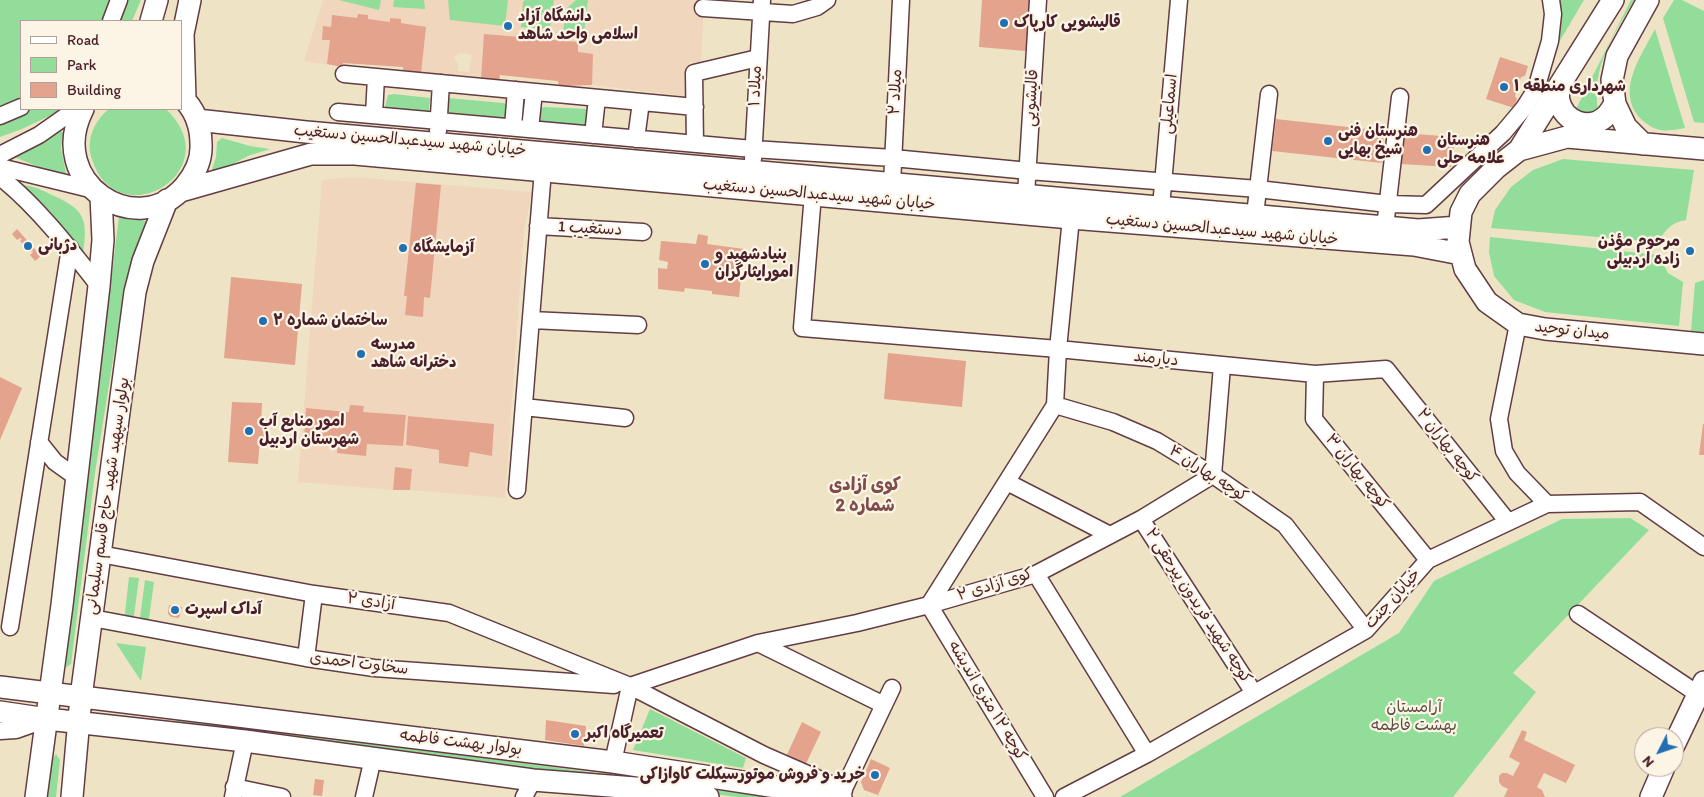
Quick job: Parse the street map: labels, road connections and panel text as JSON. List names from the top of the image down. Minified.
{"streets":{"main road":["خیابان شهید سیدعبدالحسین دستغیب","میدان توحید","بولوار سپهبد شهید حاج قاسم سلیمانی","بولوار بهشت فاطمه"],"street":["میلاد ۱","میلاد ۲","قالیشویی","اسماعیلی","دستغیب 1","دیارمند","کوچه بهاران ۲","کوچه بهاران ۳","کوچه بهاران ۴","کوی آزادی ۲","خیابان جنت","آزادی ۲","کوچه شهید فریدون پیرحقی ۲","سخاوت احمدی","کوچه ۱۲ متری اندیشه"]},"crossings":[["میلاد ۱","خیابان شهید سیدعبدالحسین دستغیب"],["میلاد ۲","خیابان شهید سیدعبدالحسین دستغیب"],["قالیشویی","خیابان شهید سیدعبدالحسین دستغیب"],["اسماعیلی","خیابان شهید سیدعبدالحسین دستغیب"],["خیابان شهید سیدعبدالحسین دستغیب","میدان توحید"],["خیابان شهید سیدعبدالحسین دستغیب","دیارمند"],["خیابان شهید سیدعبدالحسین دستغیب","بولوار سپهبد شهید حاج قاسم سلیمانی"],["دیارمند","کوچه بهاران ۲"],["دیارمند","کوچه بهاران ۳"],["کوچه بهاران ۲","خیابان جنت"],["کوچه بهاران ۳","خیابان جنت"],["کوچه بهاران ۴","کوی آزادی ۲"],["کوچه بهاران ۴","خیابان جنت"],["بولوار سپهبد شهید حاج قاسم سلیمانی","آزادی ۲"],["بولوار سپهبد شهید حاج قاسم سلیمانی","سخاوت احمدی"],["بولوار سپهبد شهید حاج قاسم سلیمانی","بولوار بهشت فاطمه"],["کوی آزادی ۲","آزادی ۲"],["کوی آزادی ۲","کوچه شهید فریدون پیرحقی ۲"],["کوی آزادی ۲","سخاوت احمدی"],["کوی آزادی ۲","کوچه ۱۲ متری اندیشه"],["خیابان جنت","کوچه شهید فریدون پیرحقی ۲"],["آزادی ۲","سخاوت احمدی"],["آزادی ۲","بولوار بهشت فاطمه"]],"districts":["کوی آزادی شماره 2"],"parks":["آرامستان بهشت فاطمه"],"places":["قالیشویی کارپاک","دانشگاه آزاد اسلامی واحد شاهد","شهرداری منطقه ۱","هنرستان فنی شیخ بهایی","هنرستان علامه حلی","دژبانی","آزمایشگاه","مرحوم مؤذن زاده اردبیلی","بنیادشهید و امورایثارگران","ساختمان شماره ۲","مدرسه دخترانه شاهد","امور منابع آب شهرستان اردبیل","آداک اسپرت","تعمیرگاه اکبر","خرید و فروش موتورسیکلت کاوازاکی"],"legend":["Road","Park","Building"],"north":"bottom left"}
